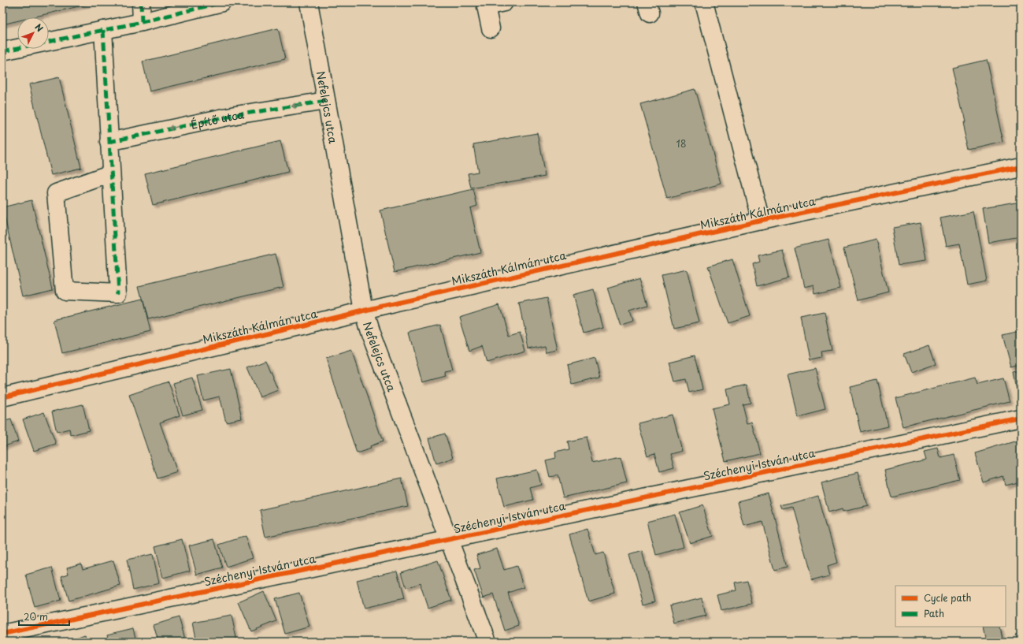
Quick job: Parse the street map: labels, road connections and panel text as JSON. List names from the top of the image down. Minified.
{"streets":{"street":["Nefelejcs utca","Építő utca","Mikszáth Kálmán utca","Széchenyi István utca"]},"crossings":[["Nefelejcs utca","Építő utca"],["Nefelejcs utca","Mikszáth Kálmán utca"],["Nefelejcs utca","Széchenyi István utca"]],"house_numbers":["18"],"legend":["Cycle path","Path"],"scale_bar":"20 m","north":"top right"}
